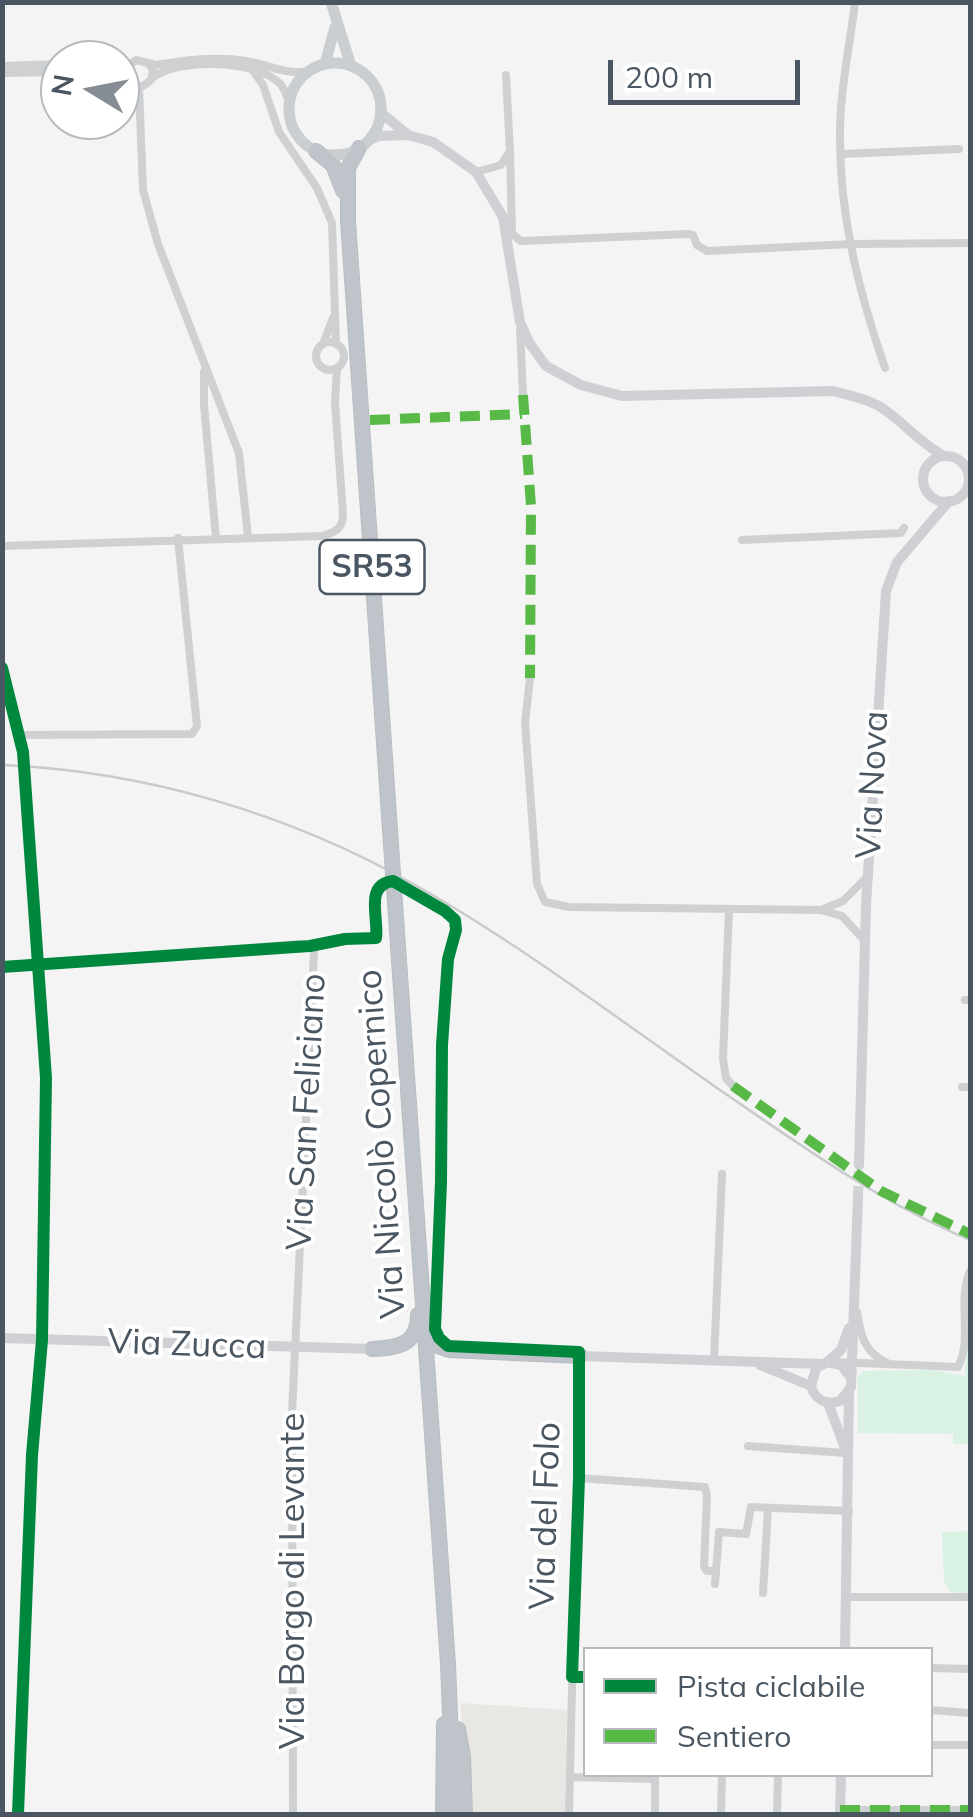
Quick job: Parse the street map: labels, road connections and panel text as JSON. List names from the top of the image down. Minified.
{"streets":{"highway":["SR53","Via Niccolò Copernico"],"street":["Via Nova","Via San Feliciano","Via Zucca","Via del Folo","Via Borgo di Levante"]},"crossings":[["SR53","Via Niccolò Copernico"],["Via San Feliciano","Via Zucca"],["Via San Feliciano","Via Borgo di Levante"],["Via Zucca","Via Borgo di Levante"]],"legend":["Pista ciclabile","Sentiero"],"scale_bar":"200 m","north":"left"}
